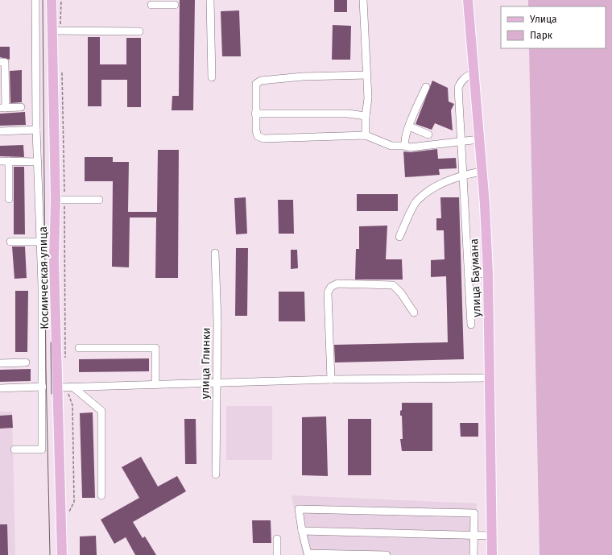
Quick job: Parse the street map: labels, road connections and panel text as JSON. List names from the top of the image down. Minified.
{"streets":{"main road":["Космическая улица","улица Баумана"],"street":["улица Глинки"]},"legend":["Улица","Парк"]}
